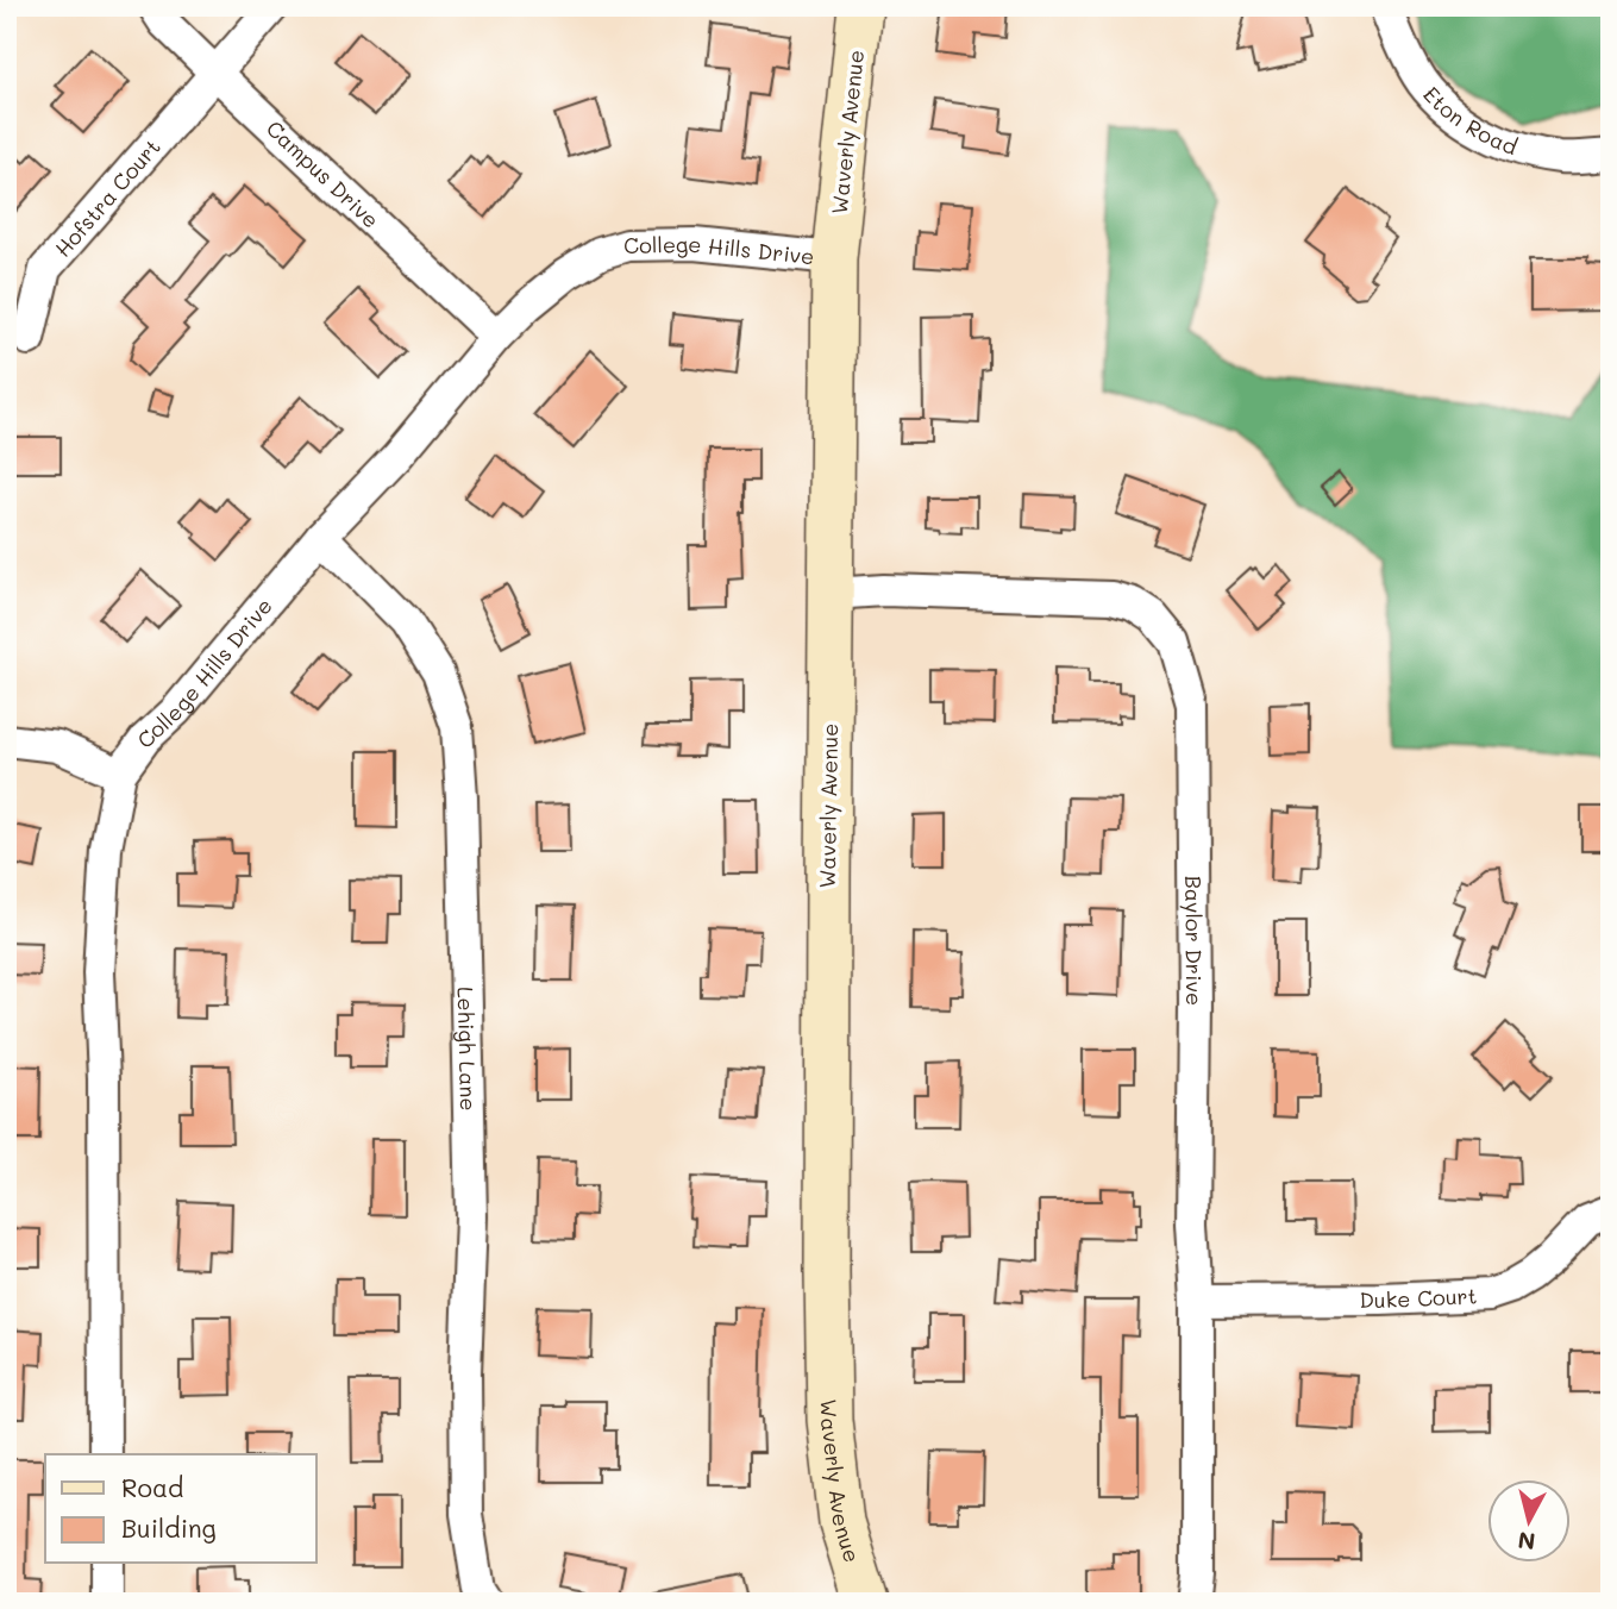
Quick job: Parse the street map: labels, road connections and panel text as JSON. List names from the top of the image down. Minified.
{"streets":{"street":["Eton Road","Waverly Avenue","Campus Drive","Hofstra Court","College Hills Drive","Baylor Drive","Lehigh Lane","Duke Court"]},"crossings":[["Waverly Avenue","College Hills Drive"],["Waverly Avenue","Baylor Drive"],["Campus Drive","Hofstra Court"],["Campus Drive","College Hills Drive"],["College Hills Drive","Lehigh Lane"],["Baylor Drive","Duke Court"]],"legend":["Road","Building"],"north":"bottom"}
